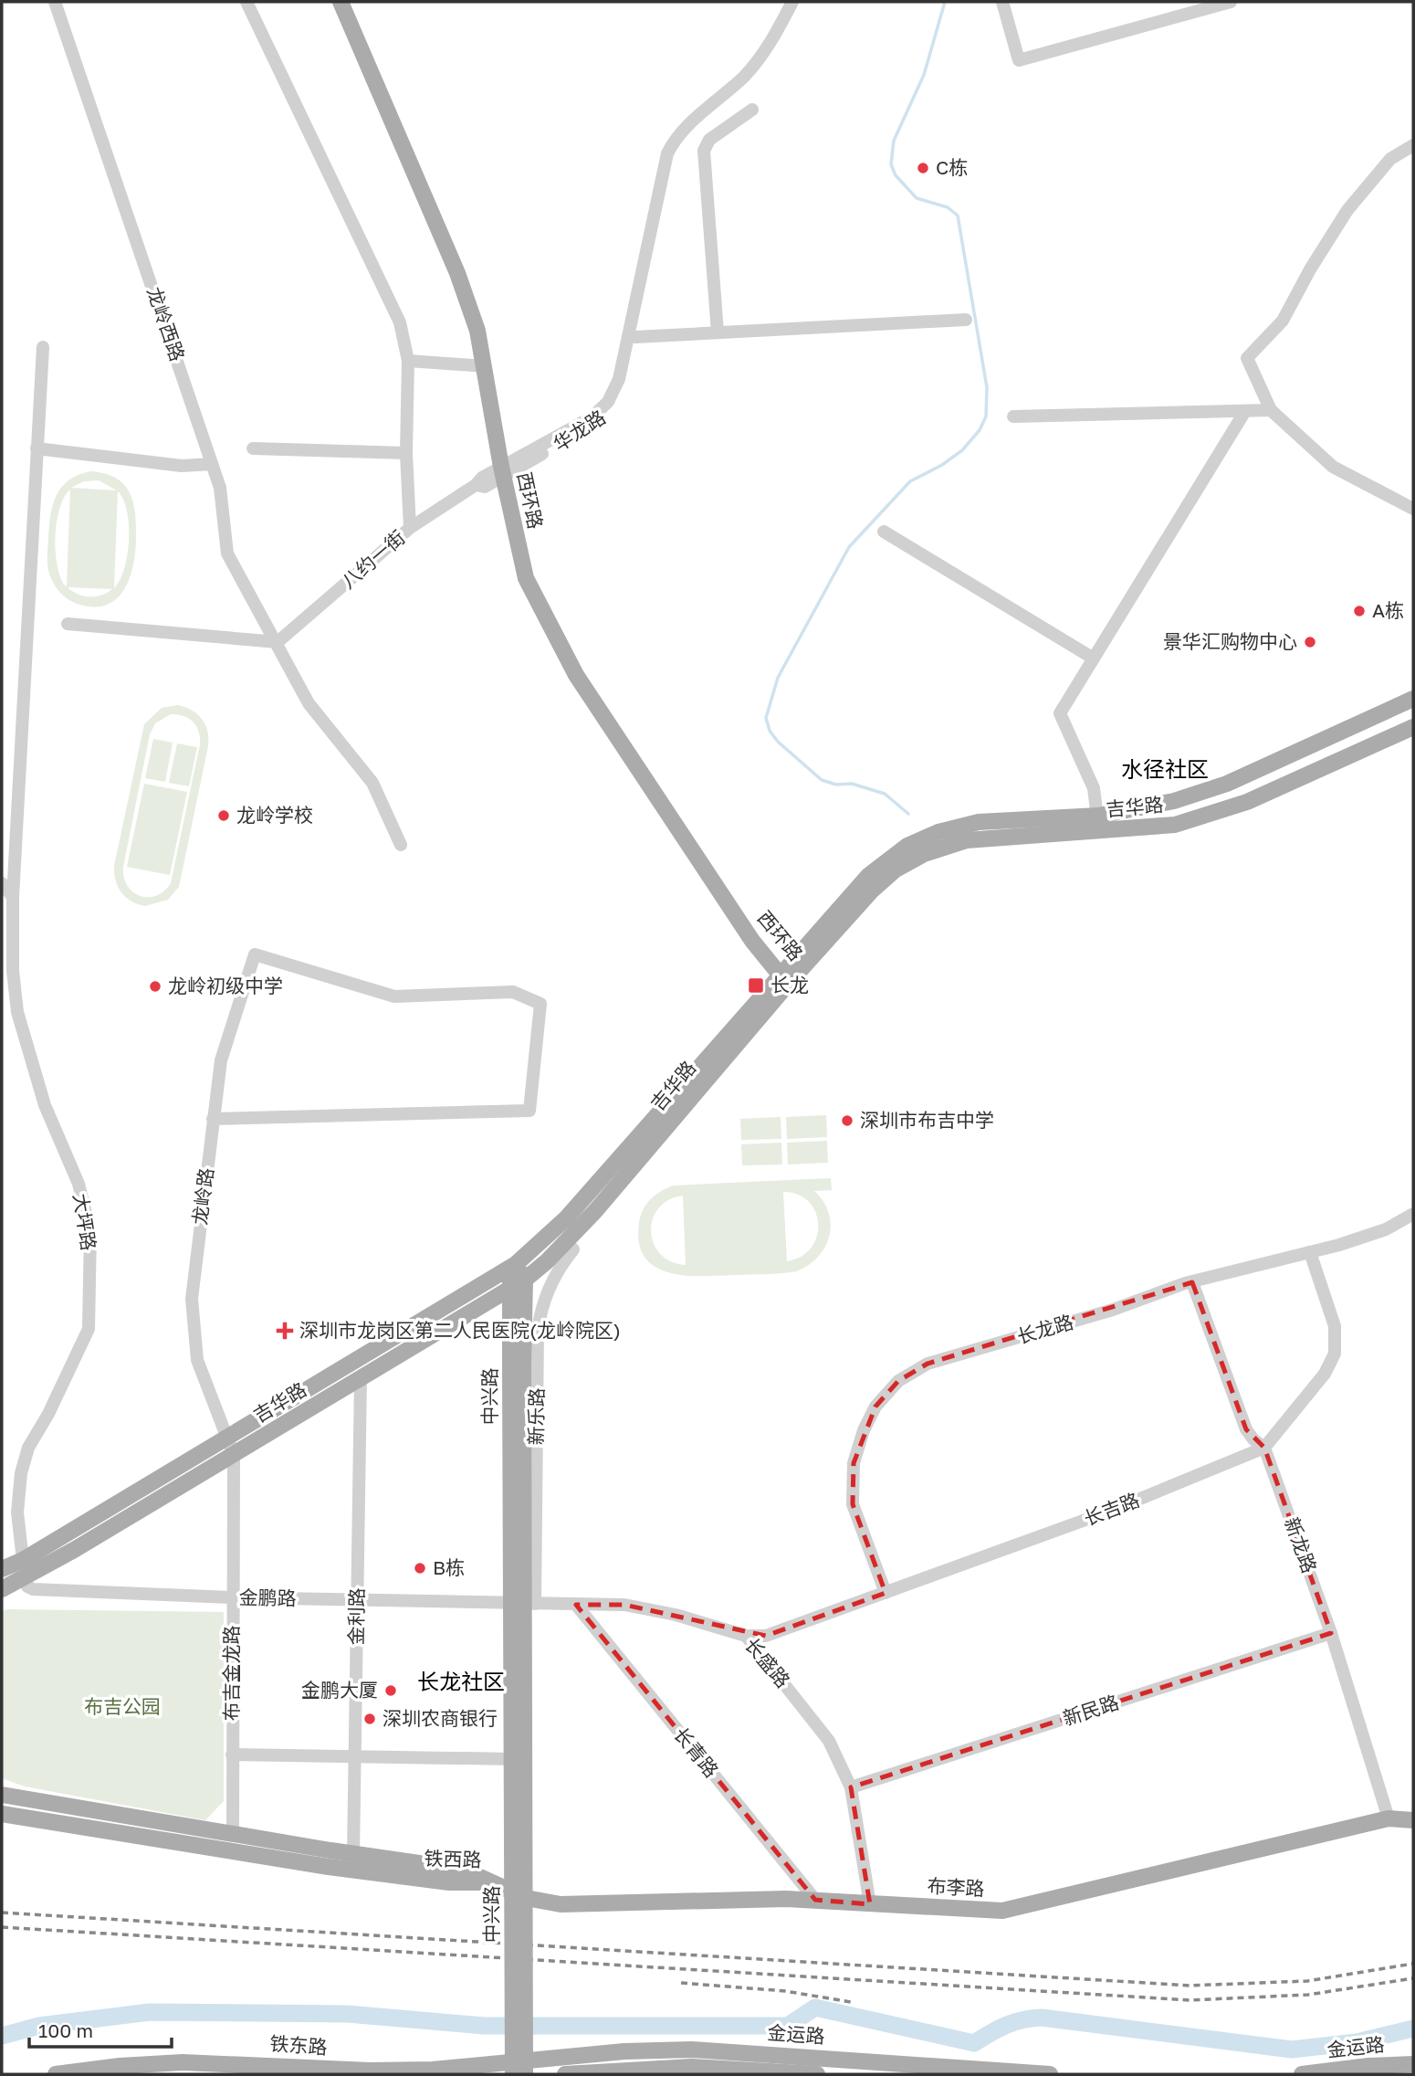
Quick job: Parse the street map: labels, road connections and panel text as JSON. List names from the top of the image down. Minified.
{"streets":{"main road":["西环路","吉华路","中兴路","铁西路","布李路","金运路","铁东路"],"street":["龙岭西路","华龙路","八约一街","龙岭路","大坪路","长龙路","新乐路","长吉路","新龙路","金鹏路","金利路","长盛路","布吉金龙路","新民路","长青路"]},"crossings":[["龙岭西路","八约一街"],["华龙路","西环路"],["华龙路","八约一街"],["西环路","吉华路"],["吉华路","龙岭路"],["吉华路","大坪路"],["吉华路","中兴路"],["吉华路","新乐路"],["吉华路","金鹏路"],["吉华路","金利路"],["吉华路","布吉金龙路"],["龙岭路","布吉金龙路"],["长龙路","长吉路"],["长龙路","新龙路"],["新乐路","金鹏路"],["新乐路","长盛路"],["长吉路","新龙路"],["长吉路","长盛路"],["新龙路","新民路"],["新龙路","布李路"],["金鹏路","金利路"],["金鹏路","长盛路"],["金鹏路","布吉金龙路"],["金利路","铁西路"],["长盛路","新民路"],["长盛路","长青路"],["长盛路","布李路"],["布吉金龙路","铁西路"],["长青路","布李路"],["铁西路","布李路"],["金运路","铁东路"]],"districts":["水径社区","长龙社区"],"parks":["布吉公园"],"places":{"other":["C栋","A栋","景华汇购物中心","龙岭学校","龙岭初级中学","深圳市布吉中学","B栋","金鹏大厦","深圳农商银行"],"transit":["长龙"],"health":["深圳市龙岗区第二人民医院(龙岭院区)"]},"scale_bar":"100 m"}
